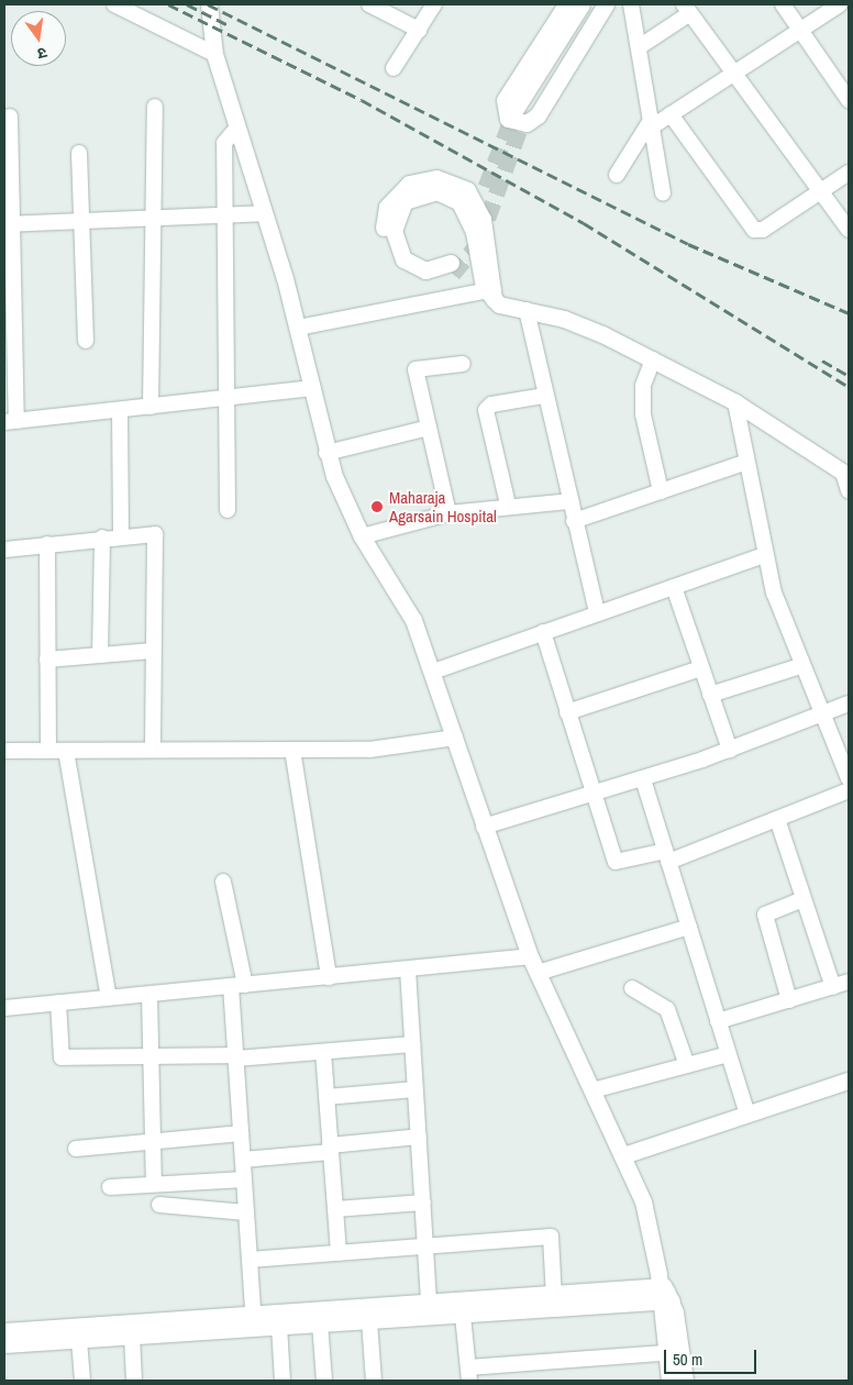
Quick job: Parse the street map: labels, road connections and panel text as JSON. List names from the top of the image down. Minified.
{"places":["Maharaja Agarsain Hospital"],"scale_bar":"50 m","north":"bottom"}
